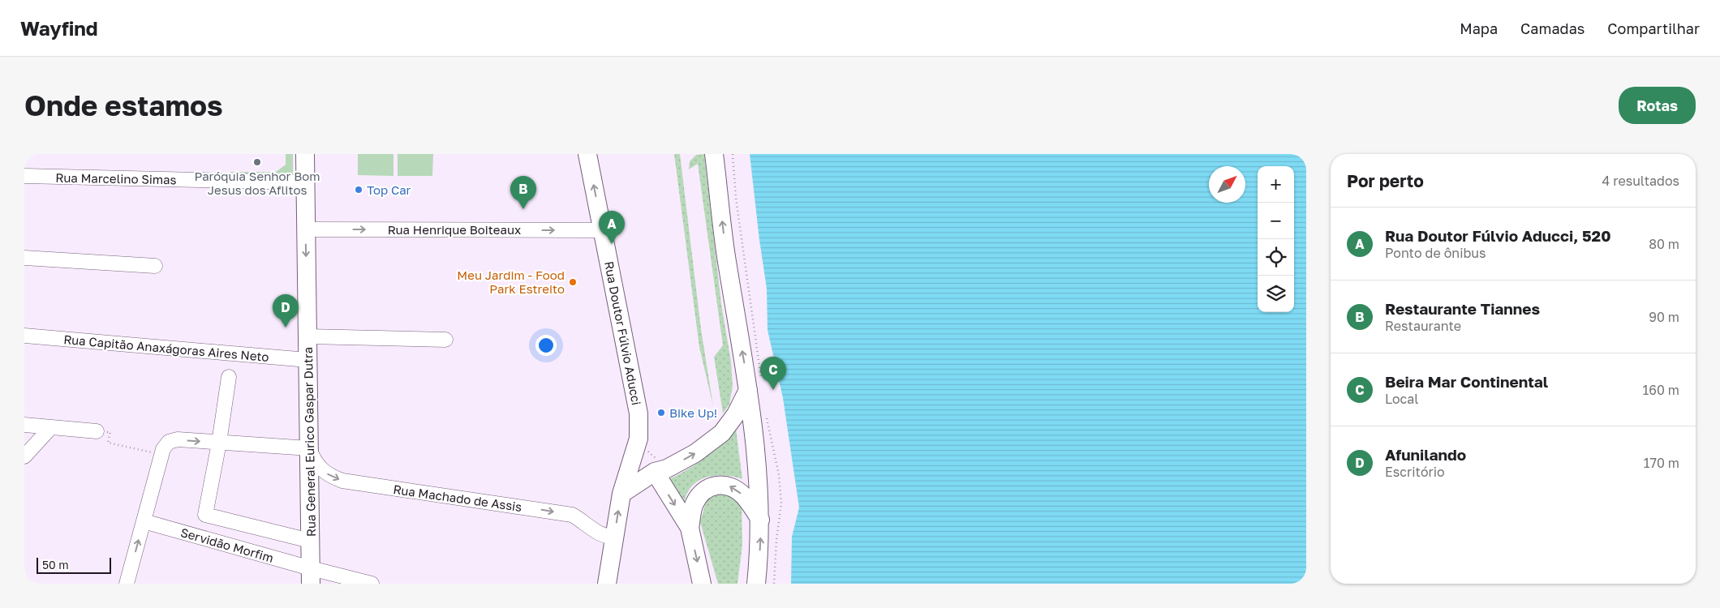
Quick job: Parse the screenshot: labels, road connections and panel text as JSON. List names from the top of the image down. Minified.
{"streets":{"main road":["Rua Doutor Fúlvio Aducci","Rua General Eurico Gaspar Dutra"],"street":["Rua Marcelino Simas","Rua Henrique Boiteaux","Rua Capitão Anaxágoras Aires Neto","Rua Machado de Assis","Servidão Morfim"]},"crossings":[["Rua Marcelino Simas","Rua General Eurico Gaspar Dutra"],["Rua Henrique Boiteaux","Rua Doutor Fúlvio Aducci"],["Rua Henrique Boiteaux","Rua General Eurico Gaspar Dutra"],["Rua Doutor Fúlvio Aducci","Rua Machado de Assis"],["Rua Capitão Anaxágoras Aires Neto","Rua General Eurico Gaspar Dutra"],["Rua General Eurico Gaspar Dutra","Rua Machado de Assis"],["Rua General Eurico Gaspar Dutra","Servidão Morfim"]],"one_way":["Rua Machado de Assis"],"places":["Paróquia Senhor Bom Jesus dos Aflitos","Top Car","Meu Jardim - Food Park Estreito","Bike Up!"],"scale_bar":"50 m","north":"top right","page":{"header":"Wayfind","nav":["Mapa","Camadas","Compartilhar"],"buttons":"Rotas","title":"Onde estamos","heading":["Por perto","4 resultados"],"map_buttons":["+","−"],"pins":["B","A","D","C"],"list":[{"mark":"A","name":"Rua Doutor Fúlvio Aducci, 520","note":"Ponto de ônibus","value":"80 m"},{"mark":"B","name":"Restaurante Tiannes","note":"Restaurante","value":"90 m"},{"mark":"C","name":"Beira Mar Continental","note":"Local","value":"160 m"},{"mark":"D","name":"Afunilando","note":"Escritório","value":"170 m"}],"scale":"50 m"}}
